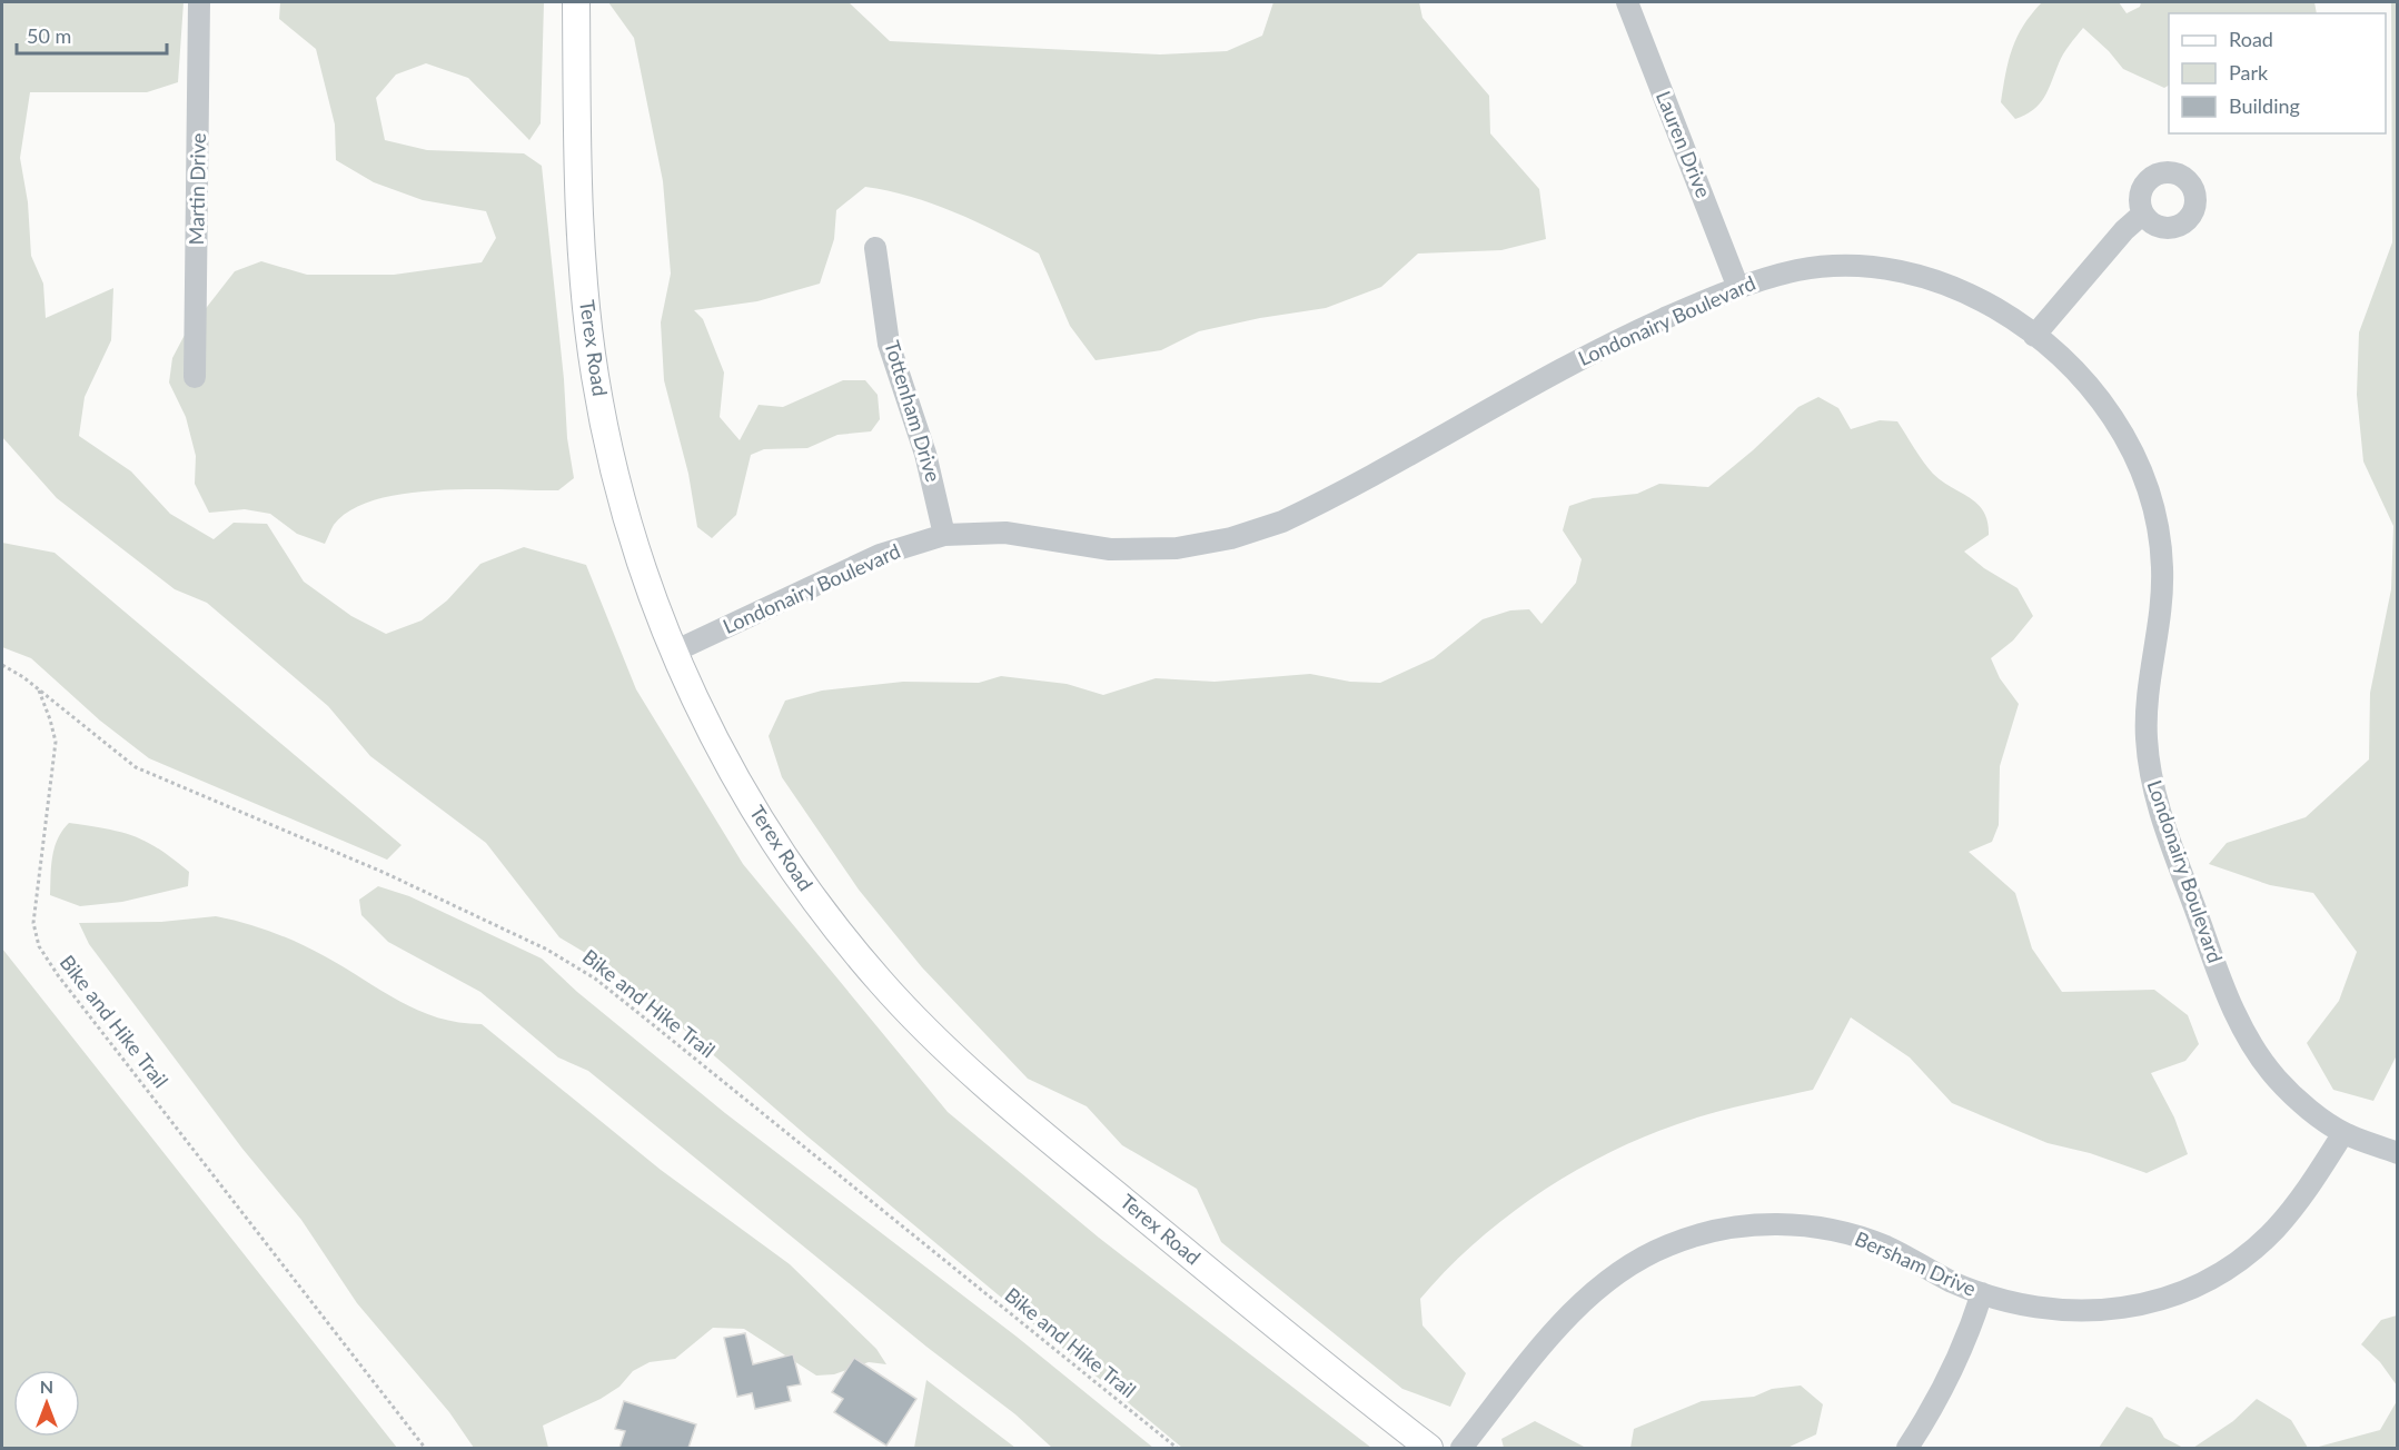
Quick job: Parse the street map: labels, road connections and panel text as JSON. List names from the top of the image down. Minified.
{"streets":{"main road":["Terex Road"],"street":["Lauren Drive","Martin Drive","Londonairy Boulevard","Tottenham Drive","Bersham Drive"],"path":["Bike and Hike Trail"]},"crossings":[["Lauren Drive","Londonairy Boulevard"],["Londonairy Boulevard","Terex Road"],["Londonairy Boulevard","Tottenham Drive"],["Londonairy Boulevard","Bersham Drive"]],"legend":["Road","Park","Building"],"scale_bar":"50 m","north":"top"}
